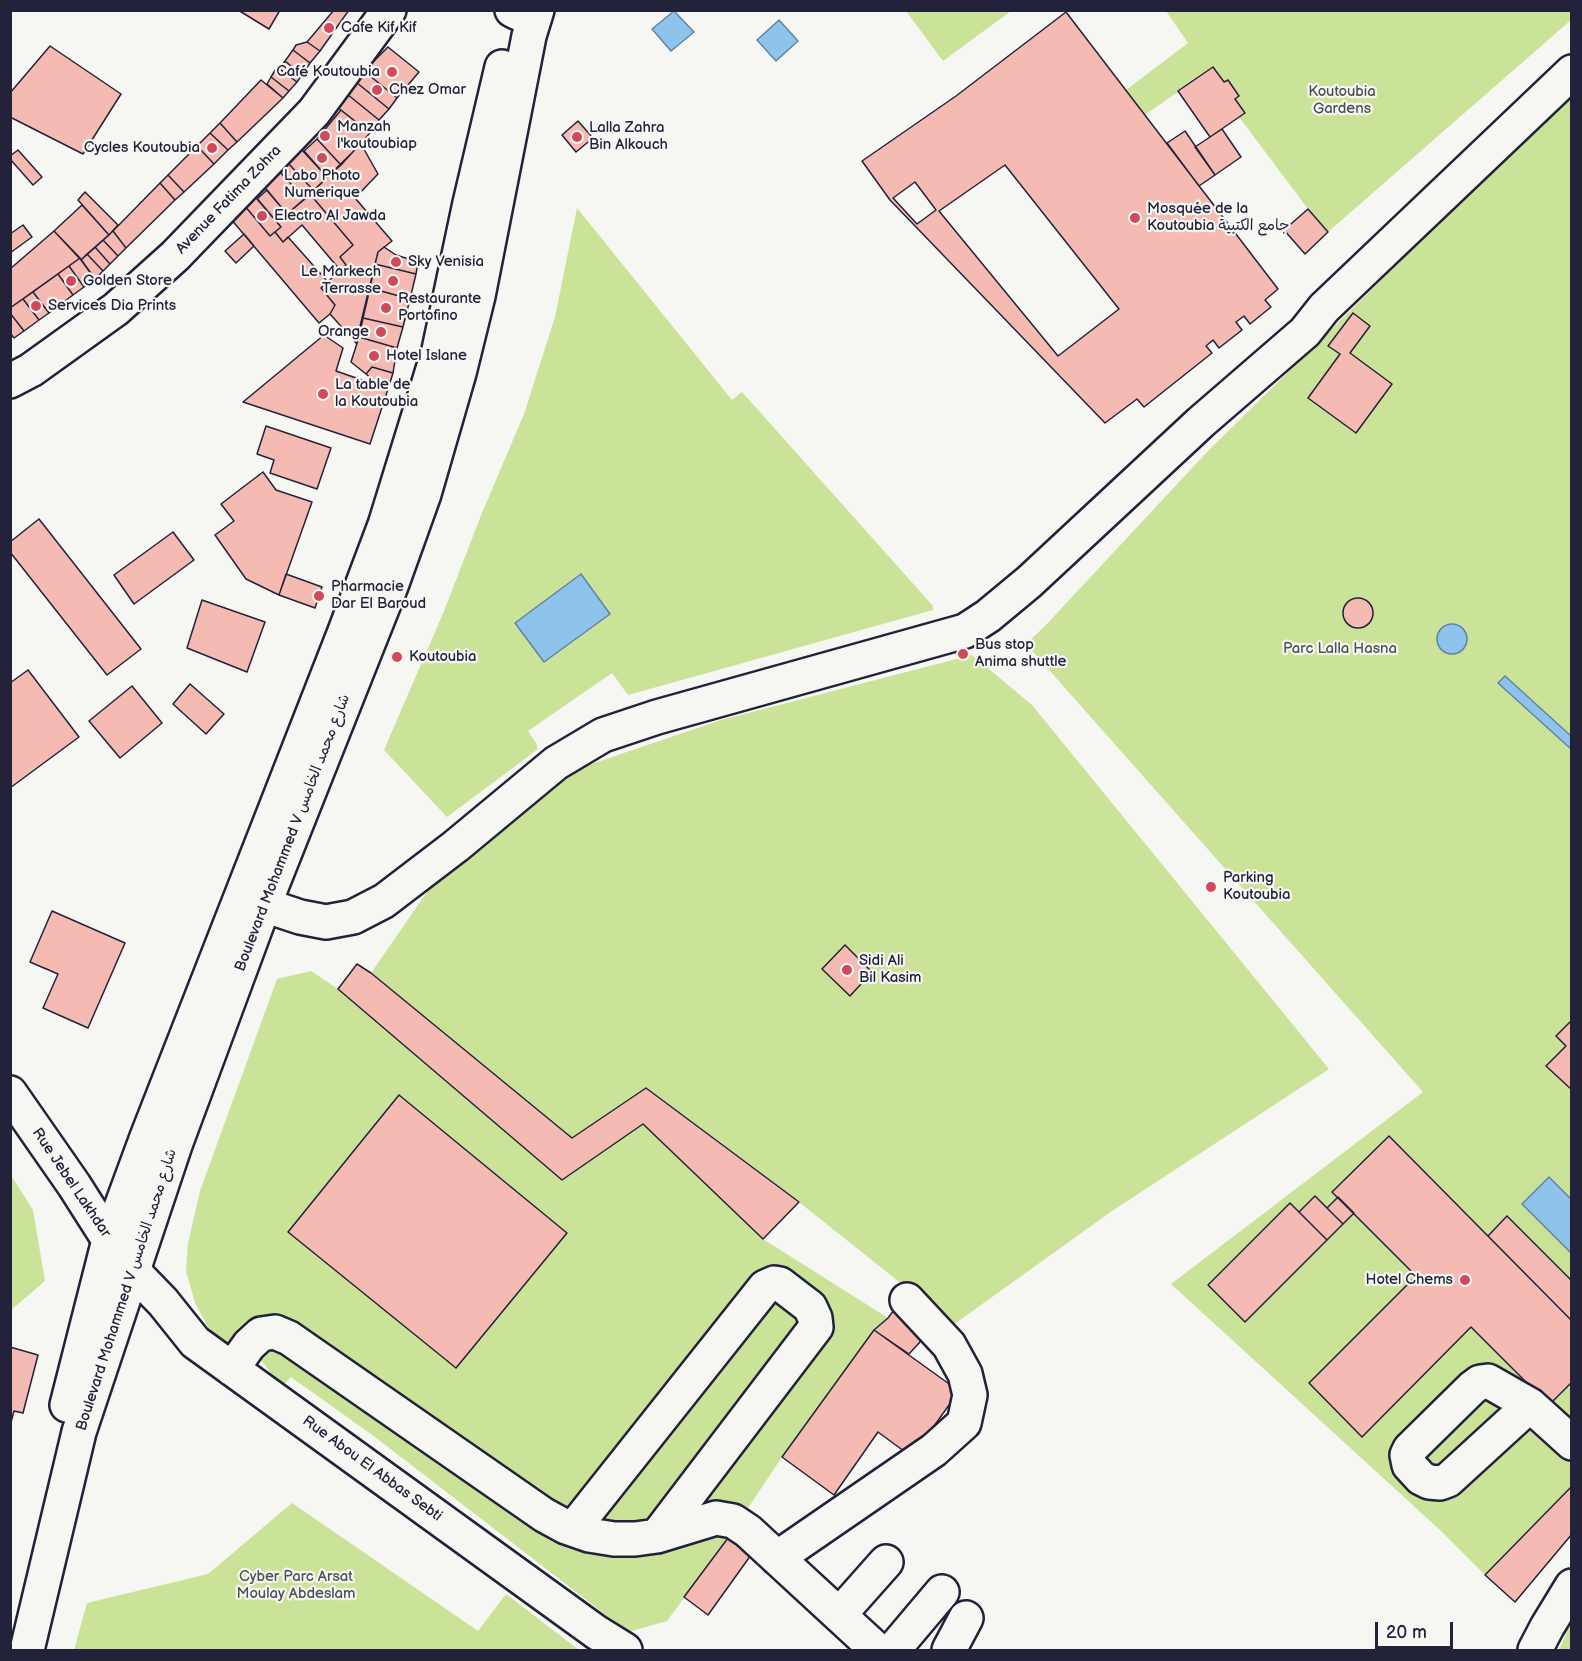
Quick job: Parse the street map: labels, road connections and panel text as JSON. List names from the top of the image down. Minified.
{"streets":{"main road":["Avenue Fatima Zohra","Boulevard Mohammed V شارع محمد الخامس","Rue Jebel Lakhdar","Rue Abou El Abbas Sebti"]},"crossings":[["Boulevard Mohammed V شارع محمد الخامس","Rue Jebel Lakhdar"],["Boulevard Mohammed V شارع محمد الخامس","Rue Abou El Abbas Sebti"],["Rue Jebel Lakhdar","Rue Abou El Abbas Sebti"]],"parks":["Koutoubia Gardens","Parc Lalla Hasna","Cyber Parc Arsat Moulay Abdeslam"],"places":["Cafe Kif Kif","Café Koutoubia","Chez Omar","Manzah l'koutoubiap","Lalla Zahra Bin Alkouch","Cycles Koutoubia","Labo Photo Numerique","Electro Al Jawda","Mosquée de la Koutoubia جامع الكتبية","Sky Venisia","Golden Store","Le Markech Terrasse","Services Dia Prints","Restaurante Portofino","Orange","Hotel Islane","La table de la Koutoubia","Pharmacie Dar El Baroud","Bus stop Anima shuttle","Koutoubia","Parking Koutoubia","Sidi Ali Bil Kasim","Hotel Chems"],"scale_bar":"20 m"}
